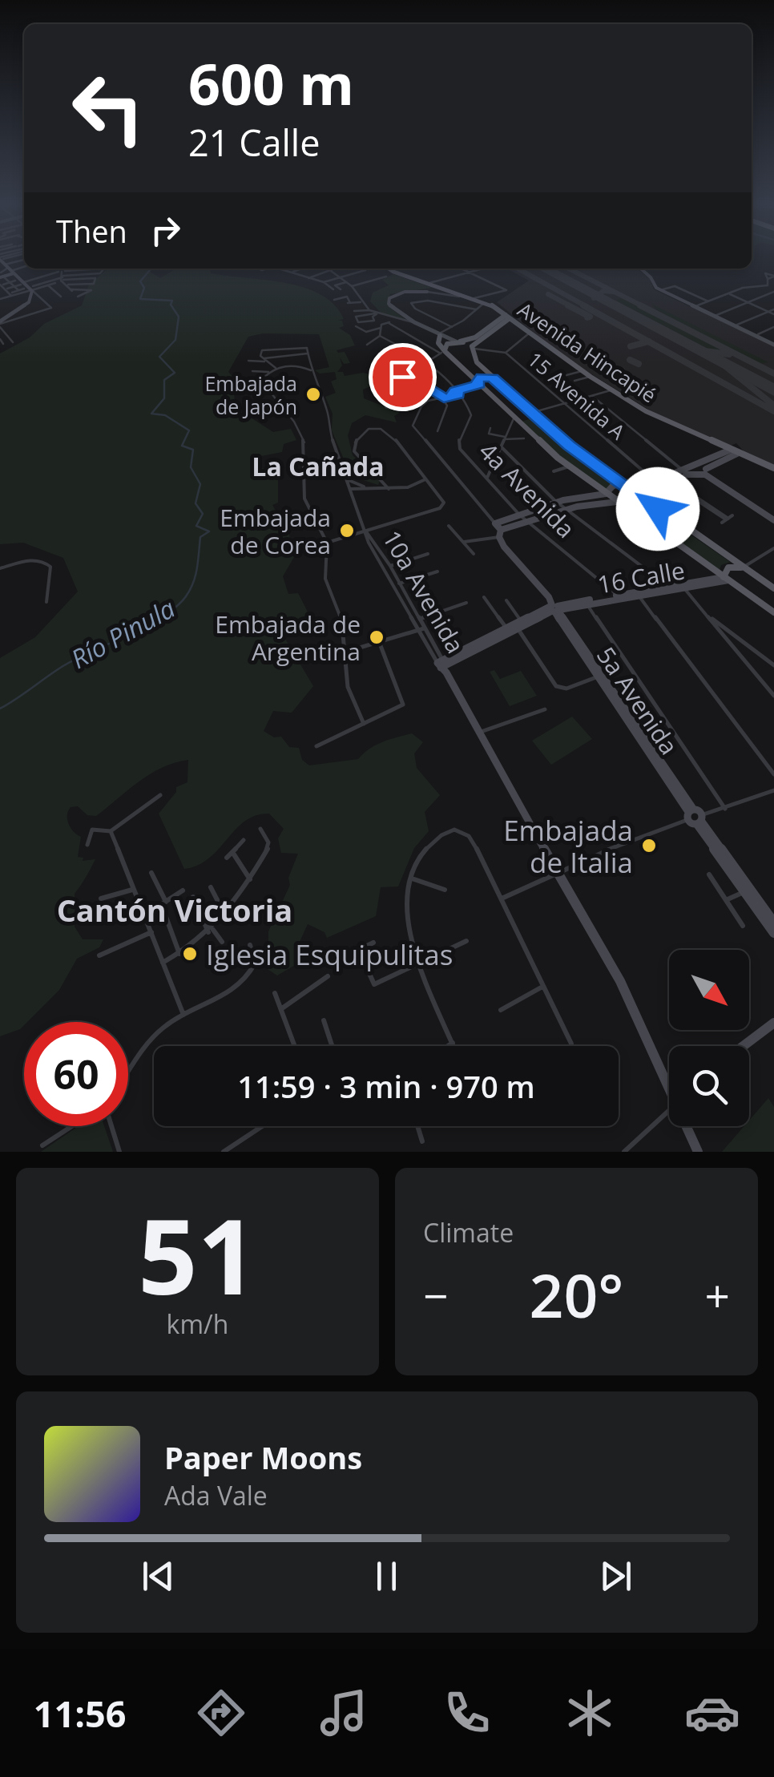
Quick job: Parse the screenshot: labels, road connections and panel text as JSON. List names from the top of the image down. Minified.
{"streets":{"main road":["Avenida Hincapié"],"street":["15 Avenida A","4a Avenida","16 Calle","10a Avenida","5a Avenida"]},"crossings":[["4a Avenida","16 Calle"],["16 Calle","10a Avenida"],["16 Calle","5a Avenida"]],"districts":["La Cañada","Cantón Victoria"],"water":["Río Pinula"],"places":["Embajada de Japón","Embajada de Corea","Embajada de Argentina","Embajada de Italia","Iglesia Esquipulitas"],"north":"bottom right","page":{"turn":["600 m","21 Calle"],"then":"Then","limit":"60","trip":"11:59 · 3 min · 970 m","tile":[["51","km/h"],"Climate"],"heat":["−","20°","+"],"song":["Paper Moons","Ada Vale"],"tabs":"11:56"}}
